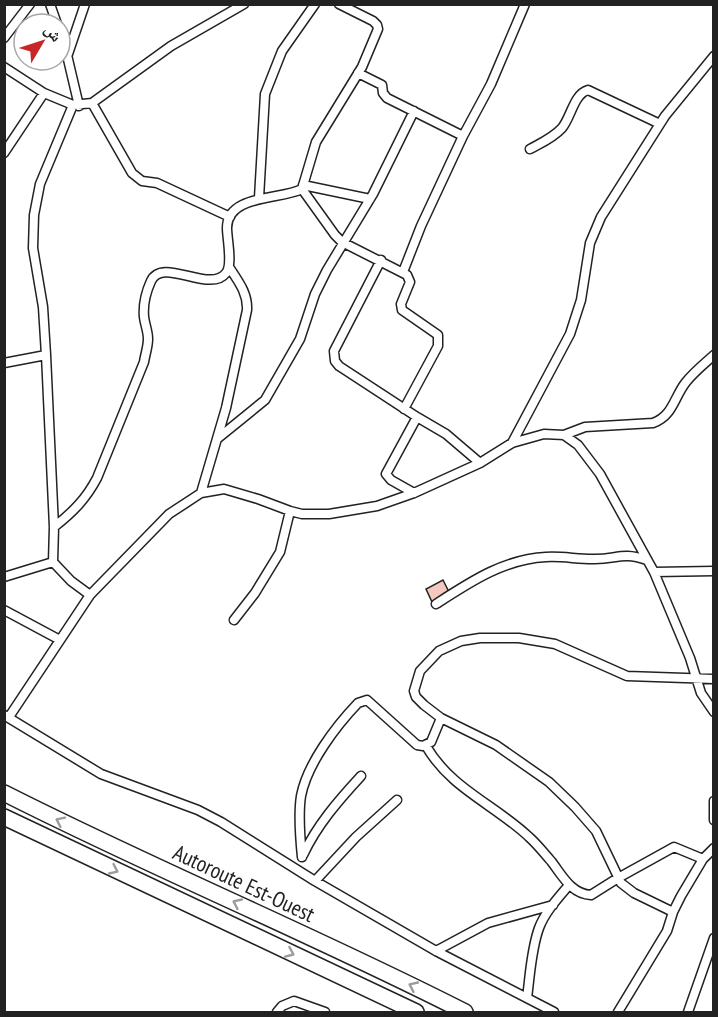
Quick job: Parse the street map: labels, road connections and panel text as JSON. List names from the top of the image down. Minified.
{"streets":{"highway":["Autoroute Est-Ouest"]},"north":"top right"}
